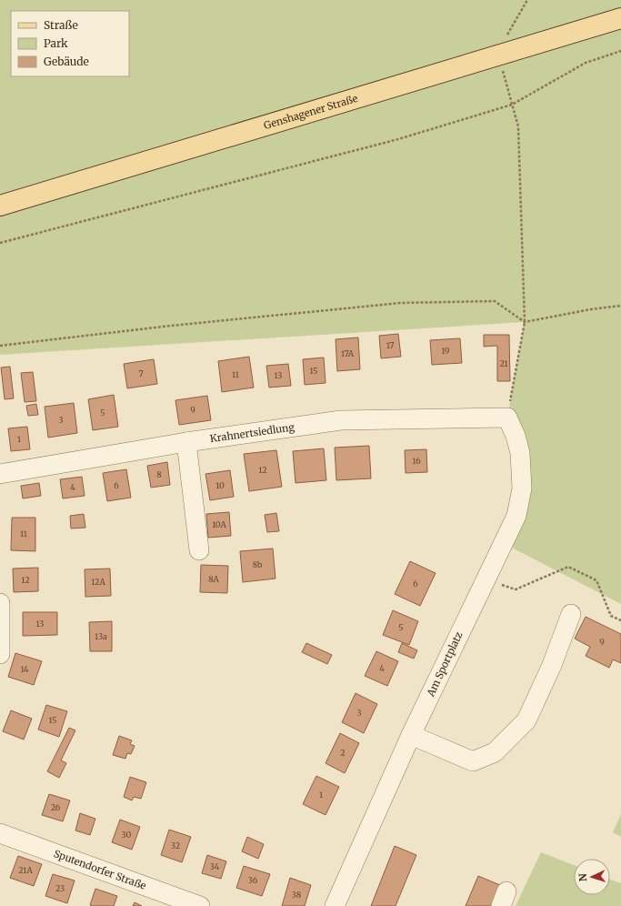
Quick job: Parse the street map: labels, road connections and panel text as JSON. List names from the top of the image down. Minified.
{"streets":{"main road":["Genshagener Straße"],"street":["Krahnertsiedlung","Am Sportplatz","Sputendorfer Straße"]},"crossings":[["Krahnertsiedlung","Am Sportplatz"]],"house_numbers":["17","19","17A","21","15","7","11","13","9","5","3","1","16","12","8","6","10","4","10A","11","8b","8A","12","12A","6","13","5","13a","9","4","14","3","15","2","1","26","30","32","34","21A","36","23","38"],"legend":["Straße","Park","Gebäude"],"north":"left"}
